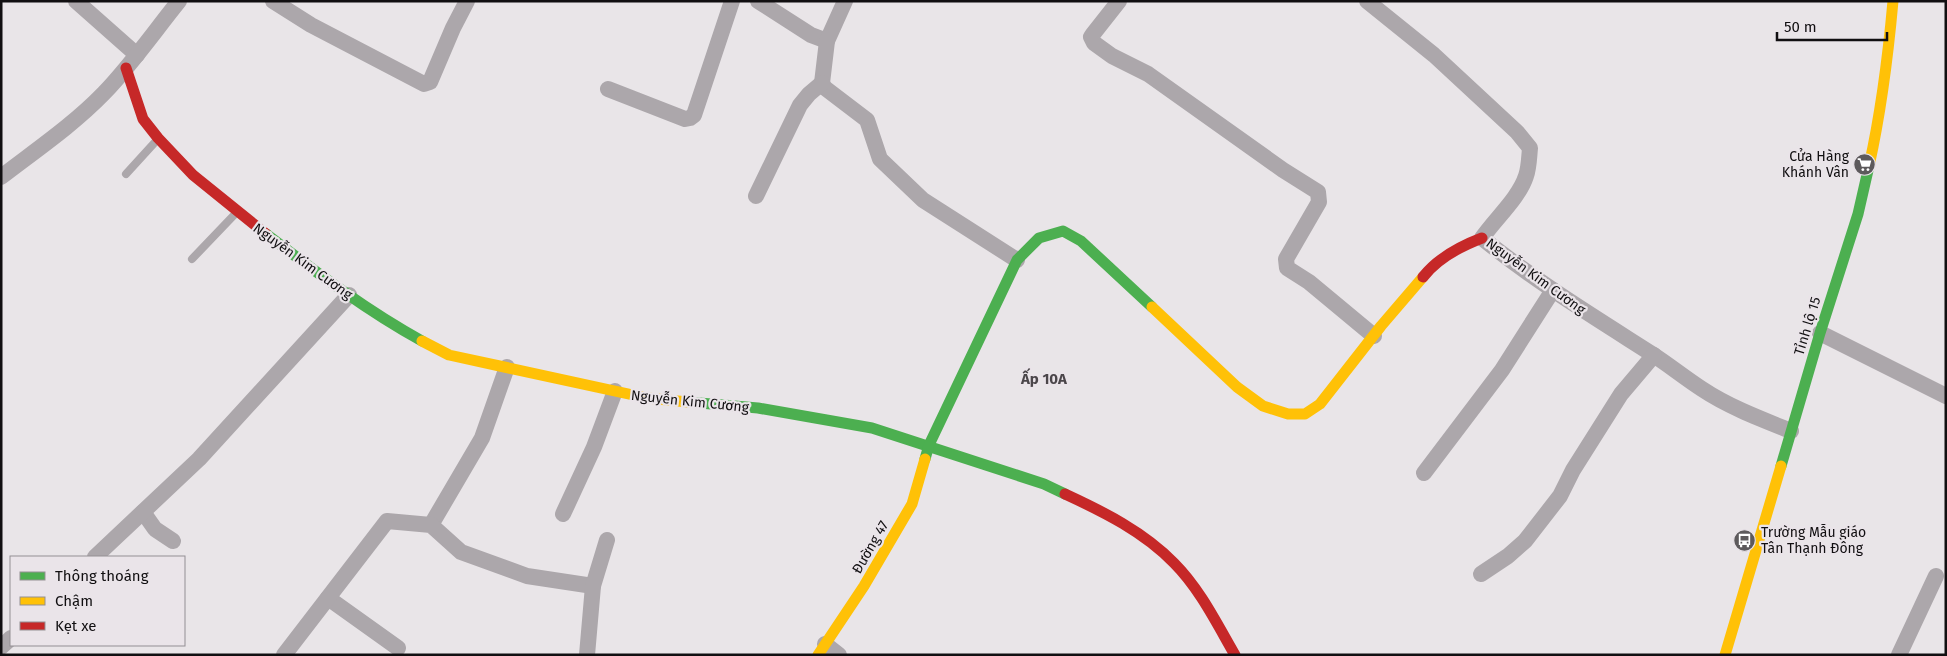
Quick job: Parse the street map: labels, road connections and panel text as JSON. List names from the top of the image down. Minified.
{"streets":{"street":["Nguyễn Kim Cương","Tỉnh lộ 15","Đường 47"]},"crossings":[["Nguyễn Kim Cương","Tỉnh lộ 15"],["Nguyễn Kim Cương","Đường 47"]],"districts":["Ấp 10A"],"places":{"supermarket":["Cửa Hàng Khánh Vân"],"bus stop":["Trường Mẫu giáo Tân Thạnh Đông"]},"legend":["Thông thoáng","Chậm","Kẹt xe"],"scale_bar":"50 m"}
